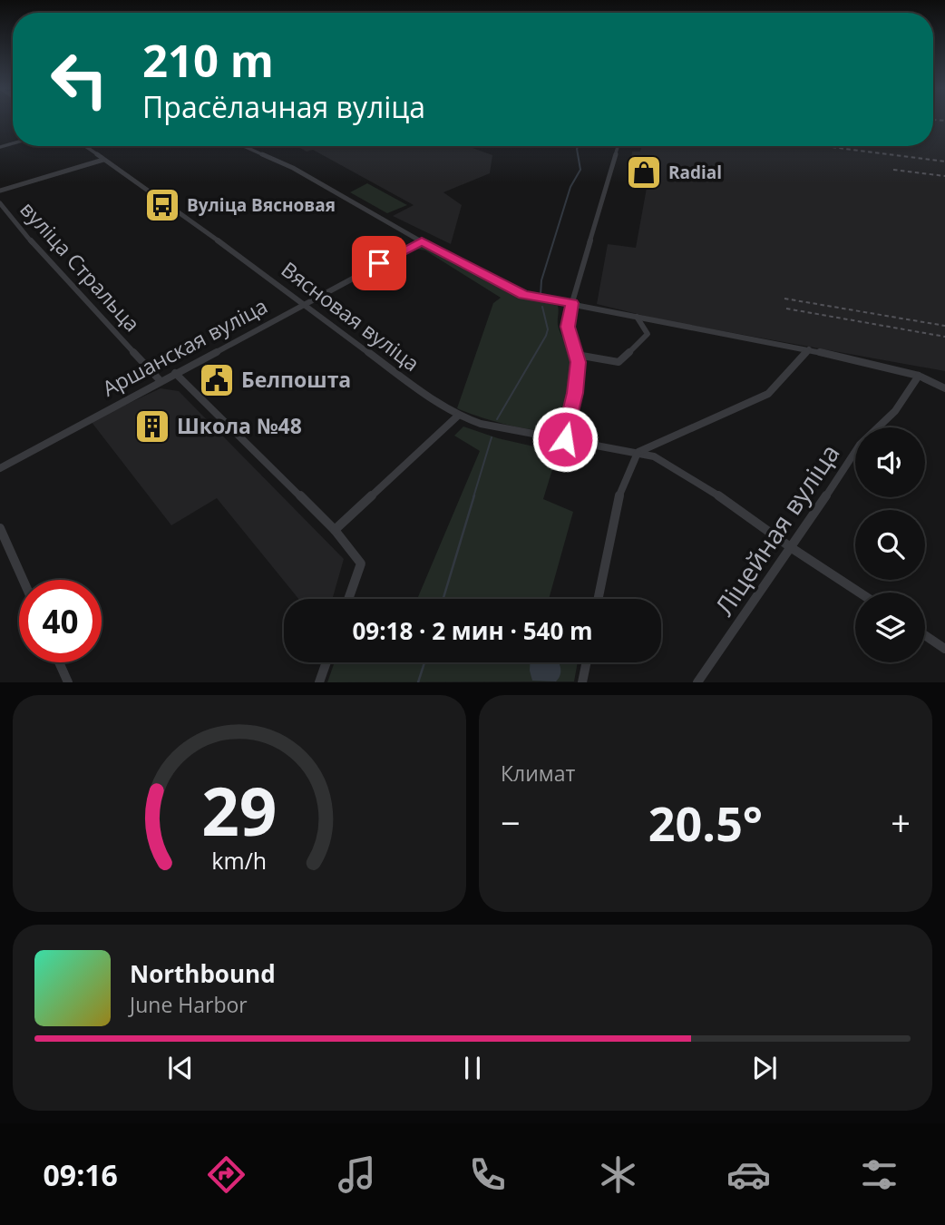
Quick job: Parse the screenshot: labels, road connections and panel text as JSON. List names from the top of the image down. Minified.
{"streets":{"street":["вуліца Стральца","Вясновая вуліца","Аршанская вуліца","Ліцейная вуліца"]},"crossings":[["вуліца Стральца","Аршанская вуліца"],["Вясновая вуліца","Аршанская вуліца"],["Вясновая вуліца","Ліцейная вуліца"]],"places":{"shop":["Radial"],"bus stop":["Вуліца Вясновая"],"public building":["Белпошта"],"building":["Школа №48"]},"page":{"turn":["210 m","Прасёлачная вуліца"],"limit":"40","trip":"09:18 · 2 мин · 540 m","tile":"Климат","heat":["−","20.5°","+"],"song":["Northbound","June Harbor"],"tabs":"09:16","gauge":["29","km/h"]}}
